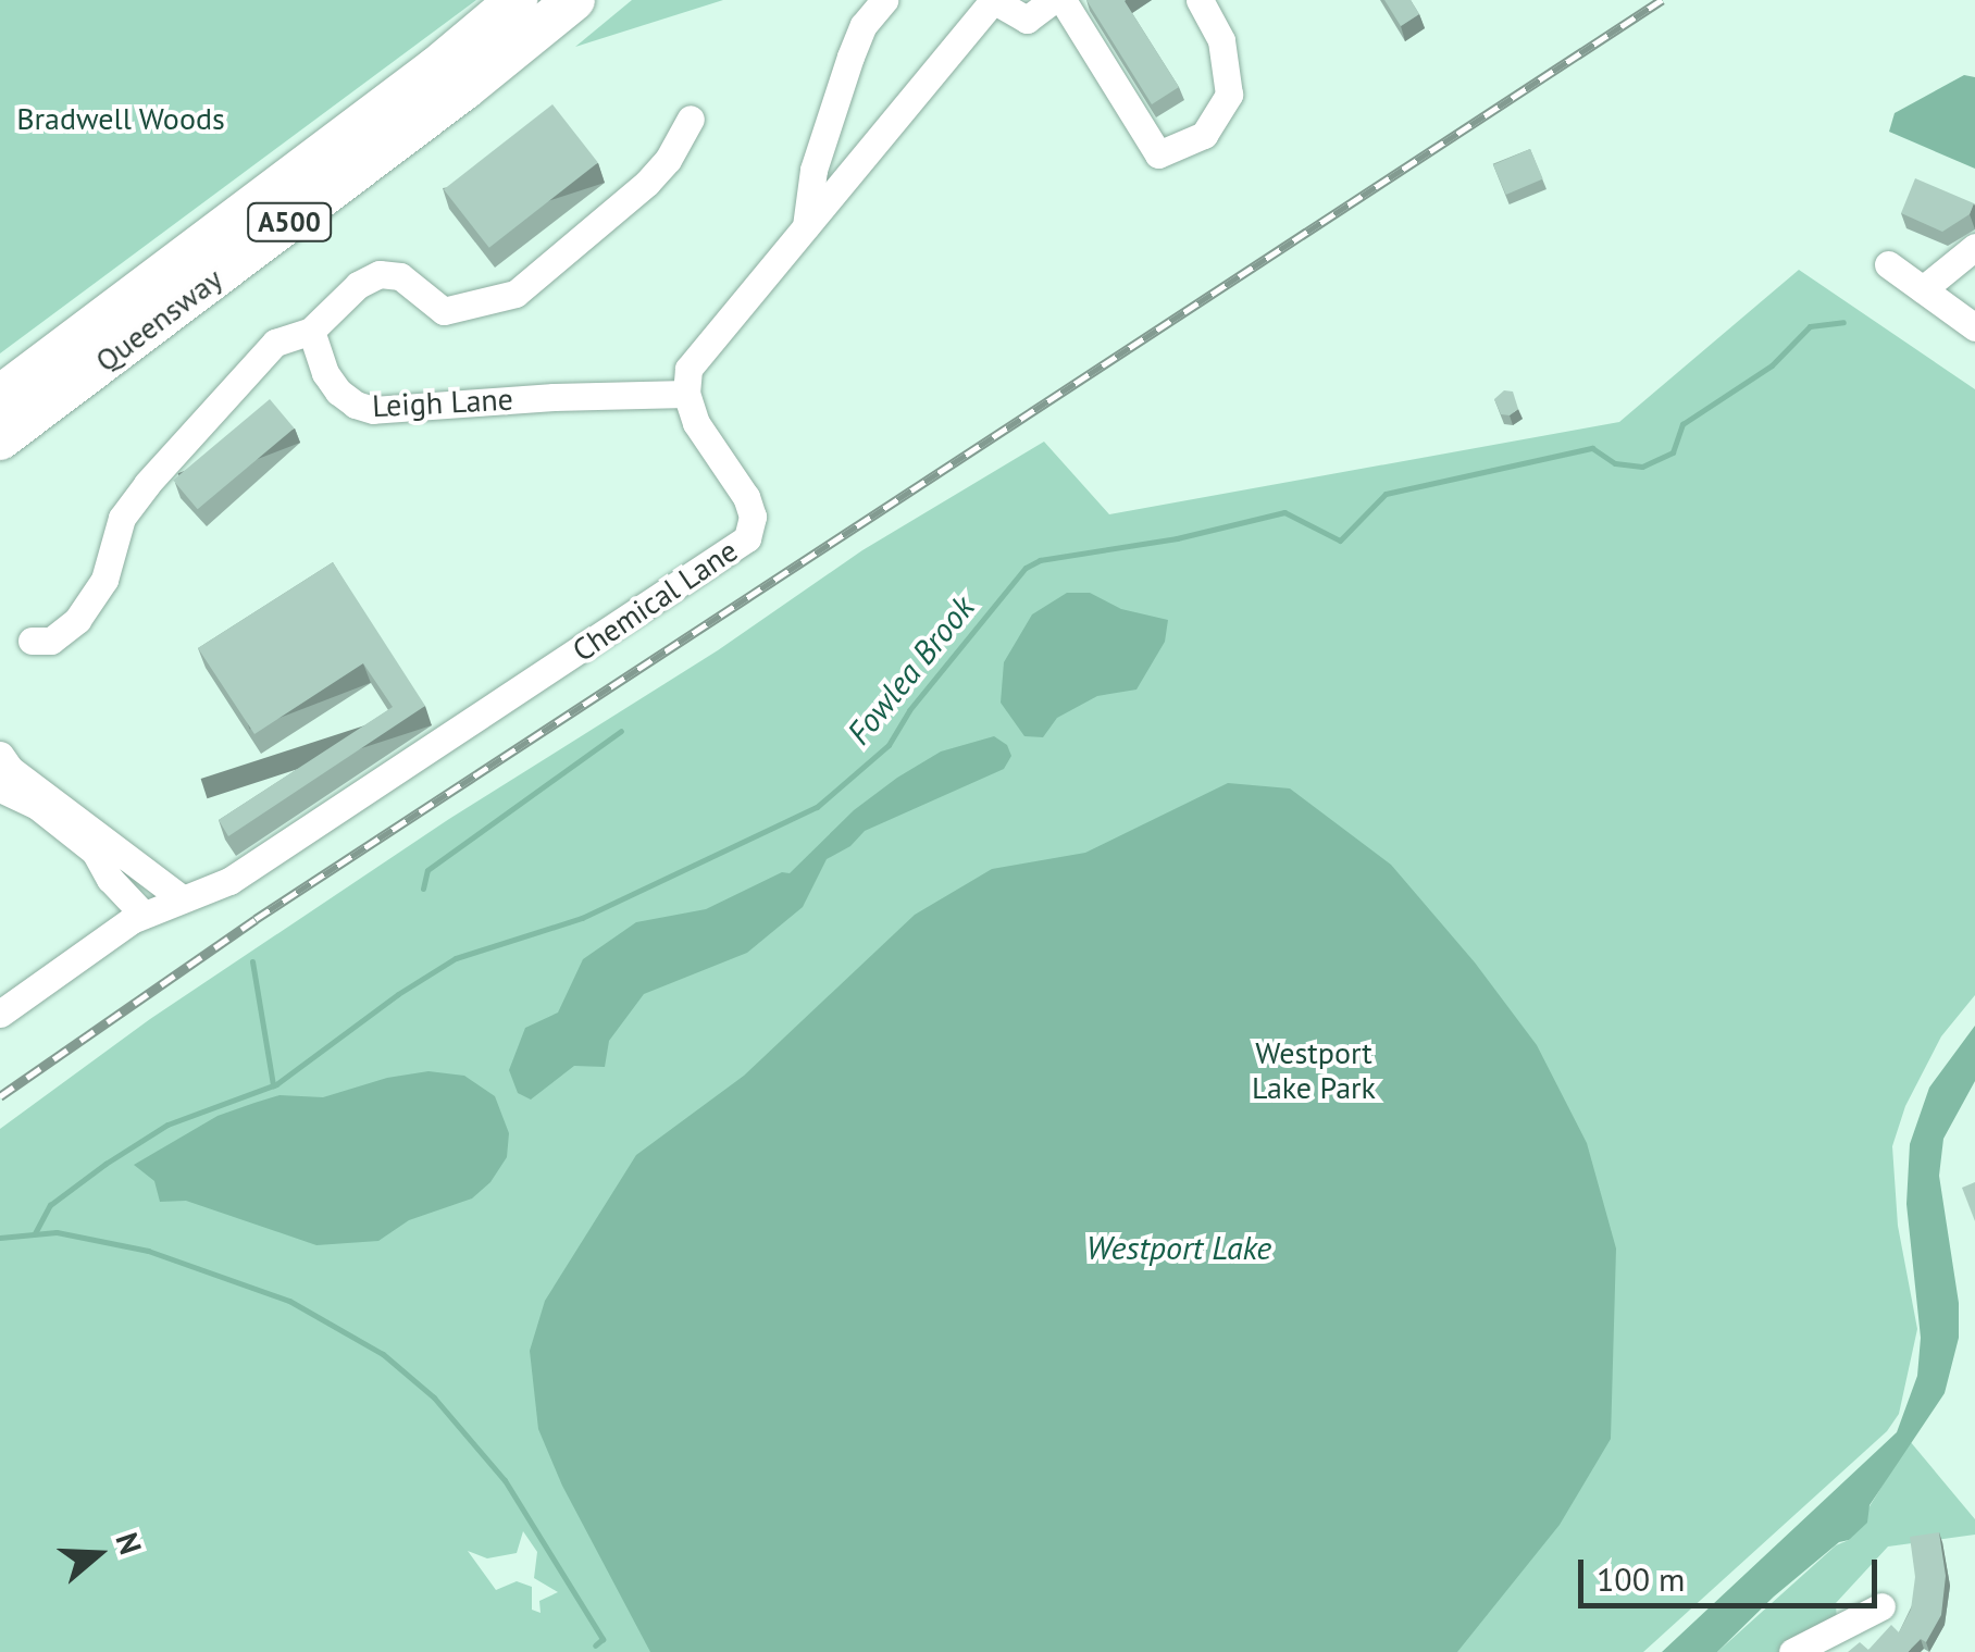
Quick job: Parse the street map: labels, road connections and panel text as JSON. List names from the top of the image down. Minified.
{"streets":{"highway":["A500","Queensway"],"street":["Leigh Lane","Chemical Lane"]},"crossings":[["Leigh Lane","Chemical Lane"]],"water":["Fowlea Brook","Westport Lake"],"parks":["Bradwell Woods","Westport Lake Park"],"scale_bar":"100 m","north":"right"}
